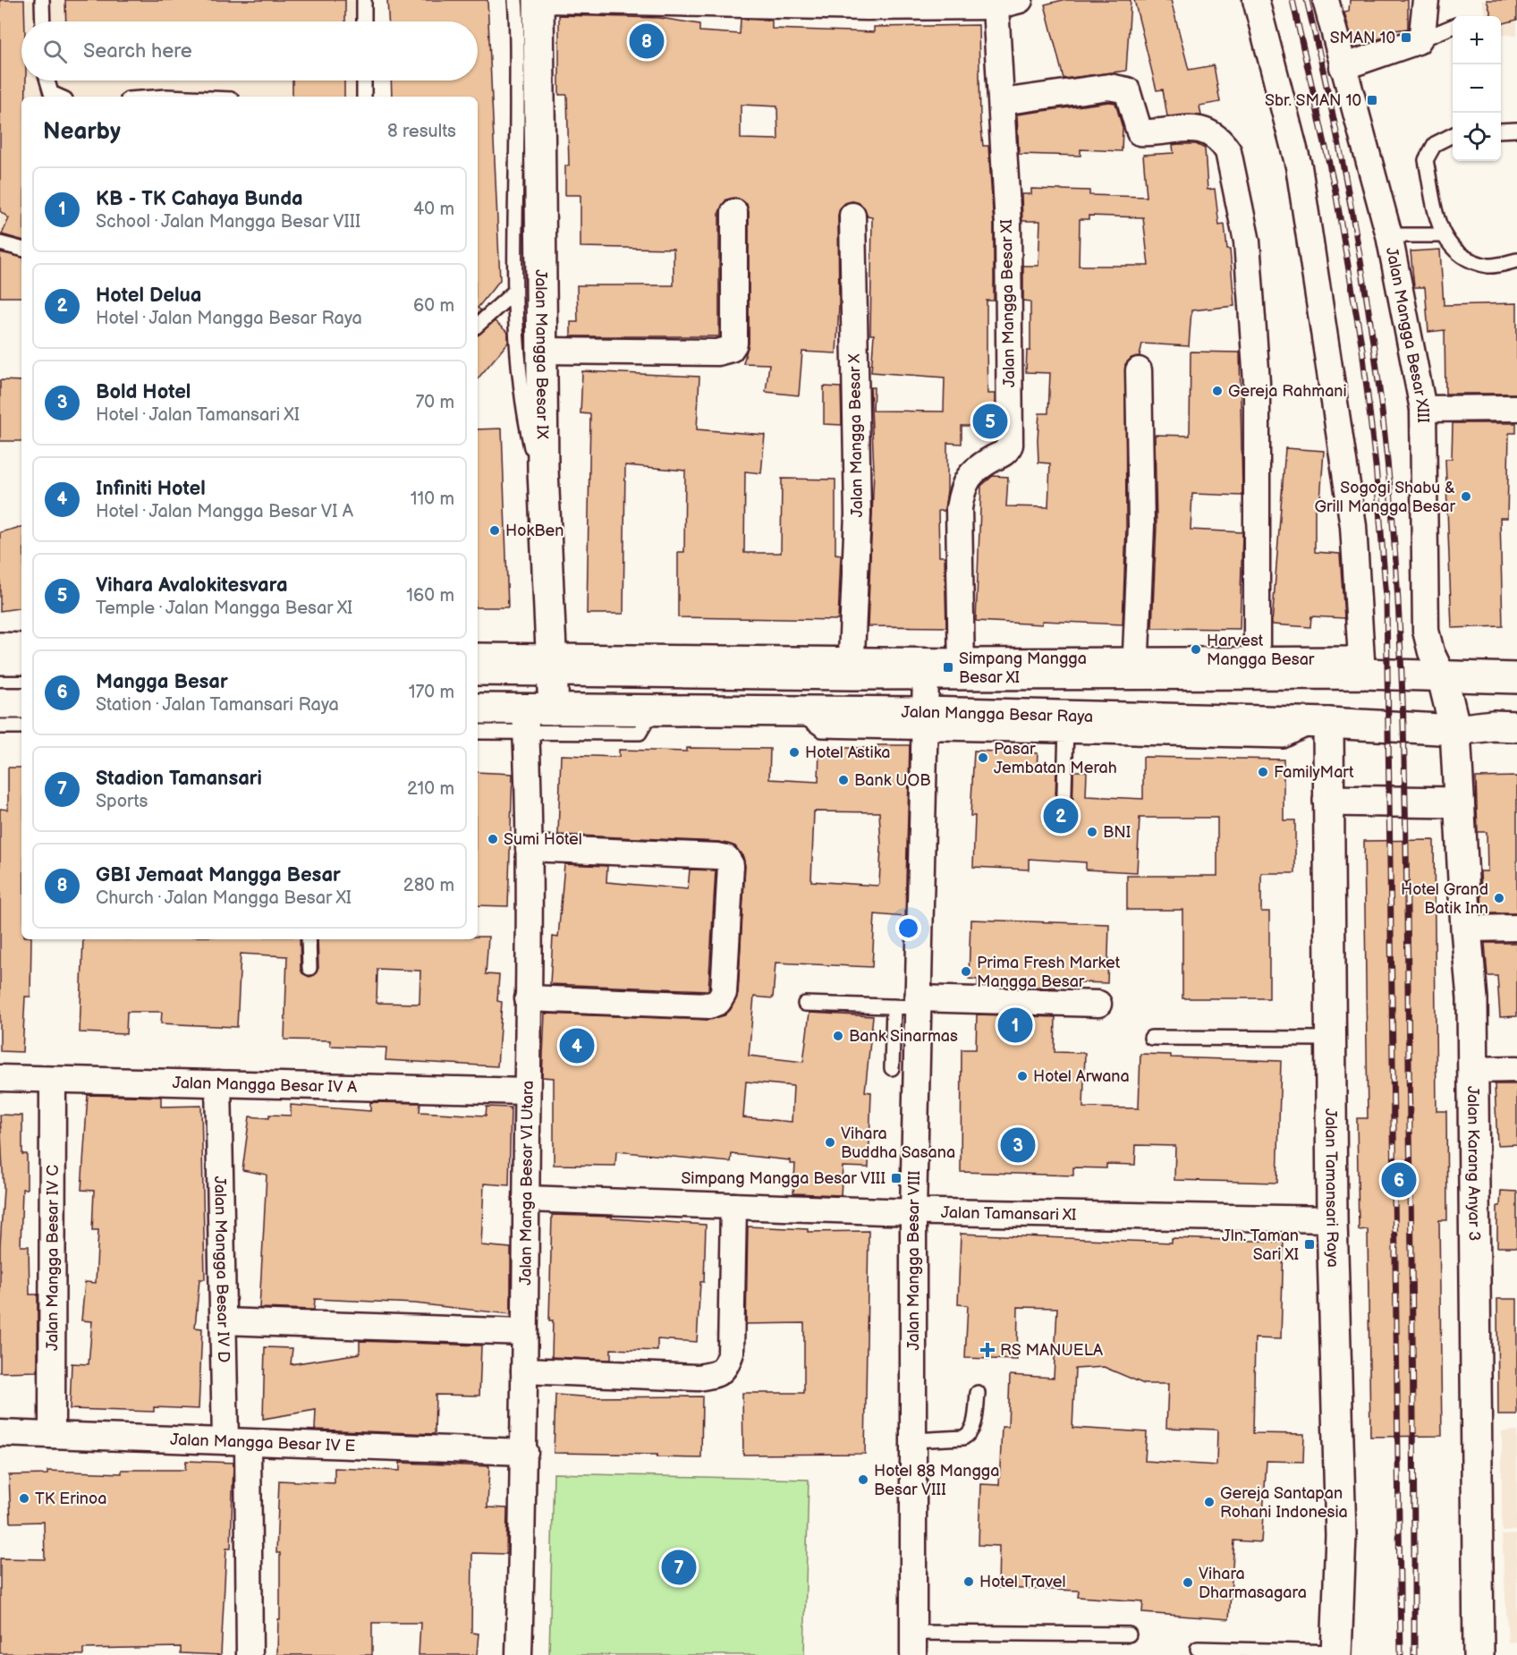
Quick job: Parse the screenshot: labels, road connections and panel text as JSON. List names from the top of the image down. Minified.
{"streets":{"street":["Jalan Mangga Besar XI","Jalan Mangga Besar XIII","Jalan Mangga Besar IX","Jalan Mangga Besar X","Jalan Mangga Besar Raya","Jalan Mangga Besar IV A","Jalan Karang Anyar 3","Jalan Manga Besar VI Utara","Jalan Tamansari Raya","Jalan Tamansari XI","Jalan Mangga Besar IV C","Jalan Mangga Besar VIII","Jalan Mangga Besar IV D","Jalan Mangga Besar IV E"]},"crossings":[["Jalan Mangga Besar XIII","Jalan Karang Anyar 3"],["Jalan Mangga Besar IX","Jalan Mangga Besar Raya"],["Jalan Mangga Besar IX","Jalan Manga Besar VI Utara"],["Jalan Mangga Besar Raya","Jalan Karang Anyar 3"],["Jalan Mangga Besar Raya","Jalan Manga Besar VI Utara"],["Jalan Mangga Besar Raya","Jalan Tamansari Raya"],["Jalan Mangga Besar Raya","Jalan Mangga Besar VIII"],["Jalan Mangga Besar IV A","Jalan Manga Besar VI Utara"],["Jalan Mangga Besar IV A","Jalan Mangga Besar IV C"],["Jalan Mangga Besar IV A","Jalan Mangga Besar IV D"],["Jalan Manga Besar VI Utara","Jalan Tamansari XI"],["Jalan Manga Besar VI Utara","Jalan Mangga Besar IV E"],["Jalan Tamansari Raya","Jalan Tamansari XI"],["Jalan Tamansari XI","Jalan Mangga Besar VIII"],["Jalan Mangga Besar IV C","Jalan Mangga Besar IV E"],["Jalan Mangga Besar IV D","Jalan Mangga Besar IV E"]],"places":{"transit":["SMAN 10","Sbr. SMAN 10","Simpang Mangga Besar XI","Simpang Mangga Besar VIII","Jln. Taman Sari XI"],"other":["Gereja Rahmani","Sogogi Shabu & Grill Mangga Besar","HokBen","Harvest Mangga Besar","Hotel Astika","Pasar Jembatan Merah","FamilyMart","Bank UOB","BNI","Sumi Hotel","Hotel Grand Batik Inn","Prima Fresh Market Mangga Besar","Bank Sinarmas","Hotel Arwana","Vihara Buddha Sasana","Hotel 88 Mangga Besar VIII","TK Erinoa","Gereja Santapan Rohani Indonesia","Hotel Travel","Vihara Dharmasagara"],"health":["RS MANUELA"]},"page":{"map_buttons":["+","−"],"pins":["8","5","2","1","4","3","6","7"],"search":"Search here","heading":["Nearby","8 results"],"list":[{"mark":"1","name":"KB - TK Cahaya Bunda","note":"School · Jalan Mangga Besar VIII","value":"40 m"},{"mark":"2","name":"Hotel Delua","note":"Hotel · Jalan Mangga Besar Raya","value":"60 m"},{"mark":"3","name":"Bold Hotel","note":"Hotel · Jalan Tamansari XI","value":"70 m"},{"mark":"4","name":"Infiniti Hotel","note":"Hotel · Jalan Mangga Besar VI A","value":"110 m"},{"mark":"5","name":"Vihara Avalokitesvara","note":"Temple · Jalan Mangga Besar XI","value":"160 m"},{"mark":"6","name":"Mangga Besar","note":"Station · Jalan Tamansari Raya","value":"170 m"},{"mark":"7","name":"Stadion Tamansari","note":"Sports","value":"210 m"},{"mark":"8","name":"GBI Jemaat Mangga Besar","note":"Church · Jalan Mangga Besar XI","value":"280 m"}]}}
